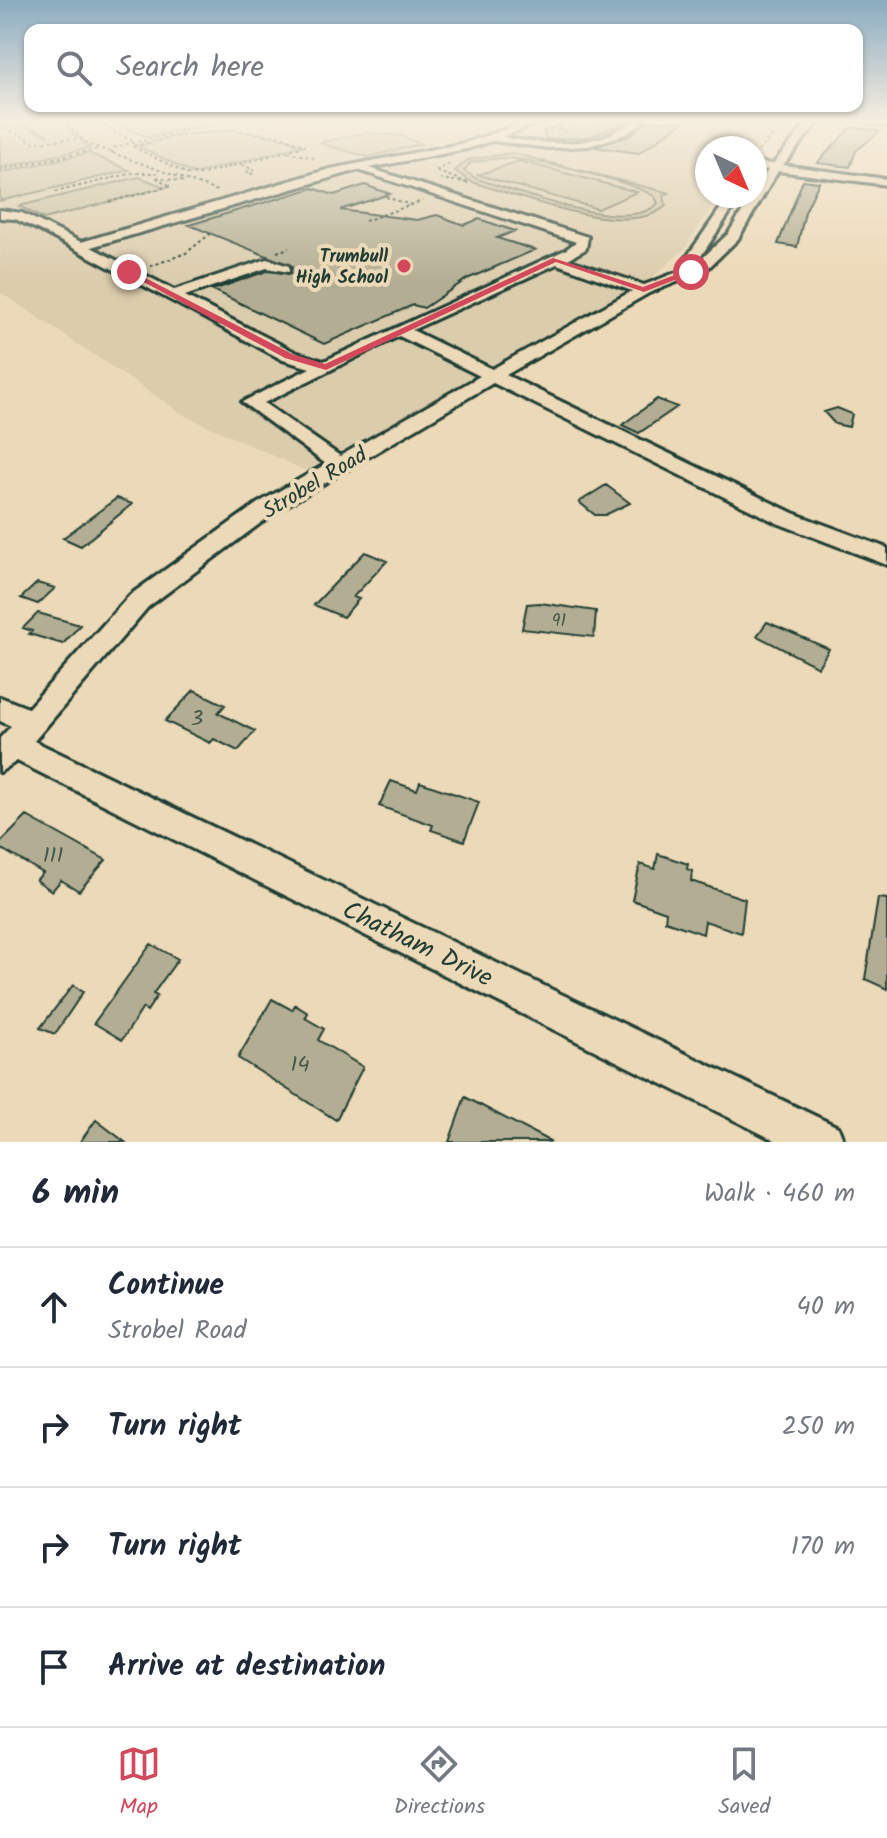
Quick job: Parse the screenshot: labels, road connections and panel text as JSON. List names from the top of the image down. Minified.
{"streets":{"street":["Strobel Road","Chatham Drive"]},"crossings":[["Strobel Road","Chatham Drive"]],"places":["Trumbull High School"],"house_numbers":["91","3","111","14"],"north":"bottom right","page":{"search":"Search here","heading":["6 min","Walk · 460 m"],"list":[["Continue","Strobel Road","40 m"],["Turn right","250 m"],["Turn right","170 m"],"Arrive at destination"],"nav":["Map","Directions","Saved"]}}
